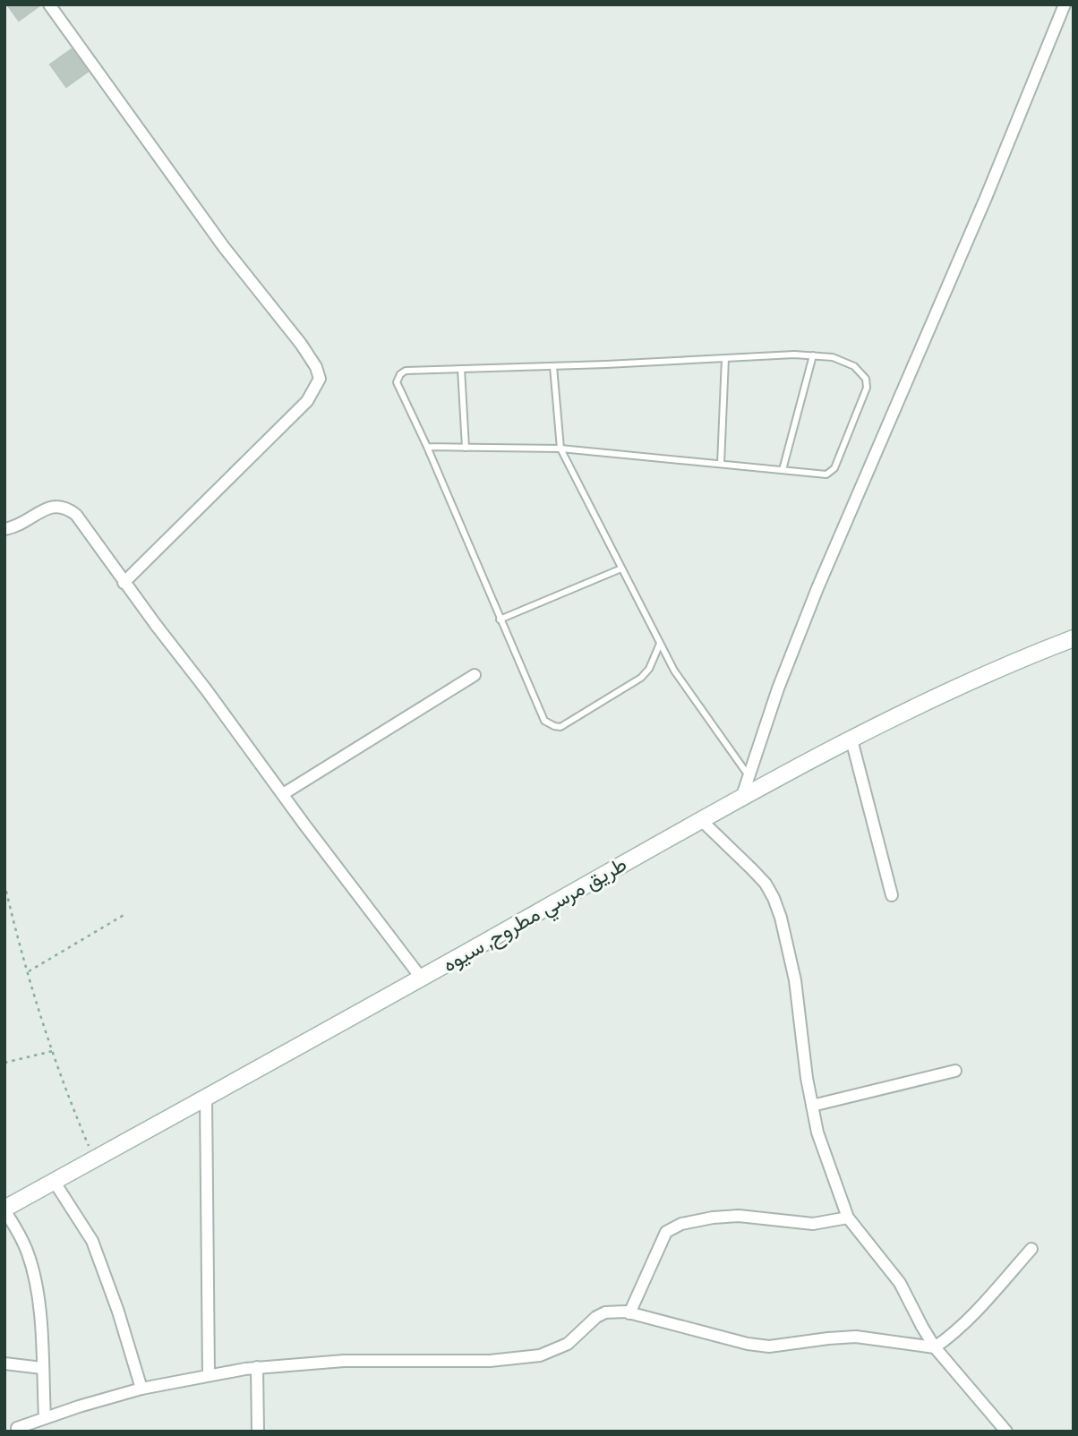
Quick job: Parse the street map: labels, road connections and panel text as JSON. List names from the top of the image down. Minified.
{"streets":{"street":["طريق مرسي مطروح, سيوه"]}}
